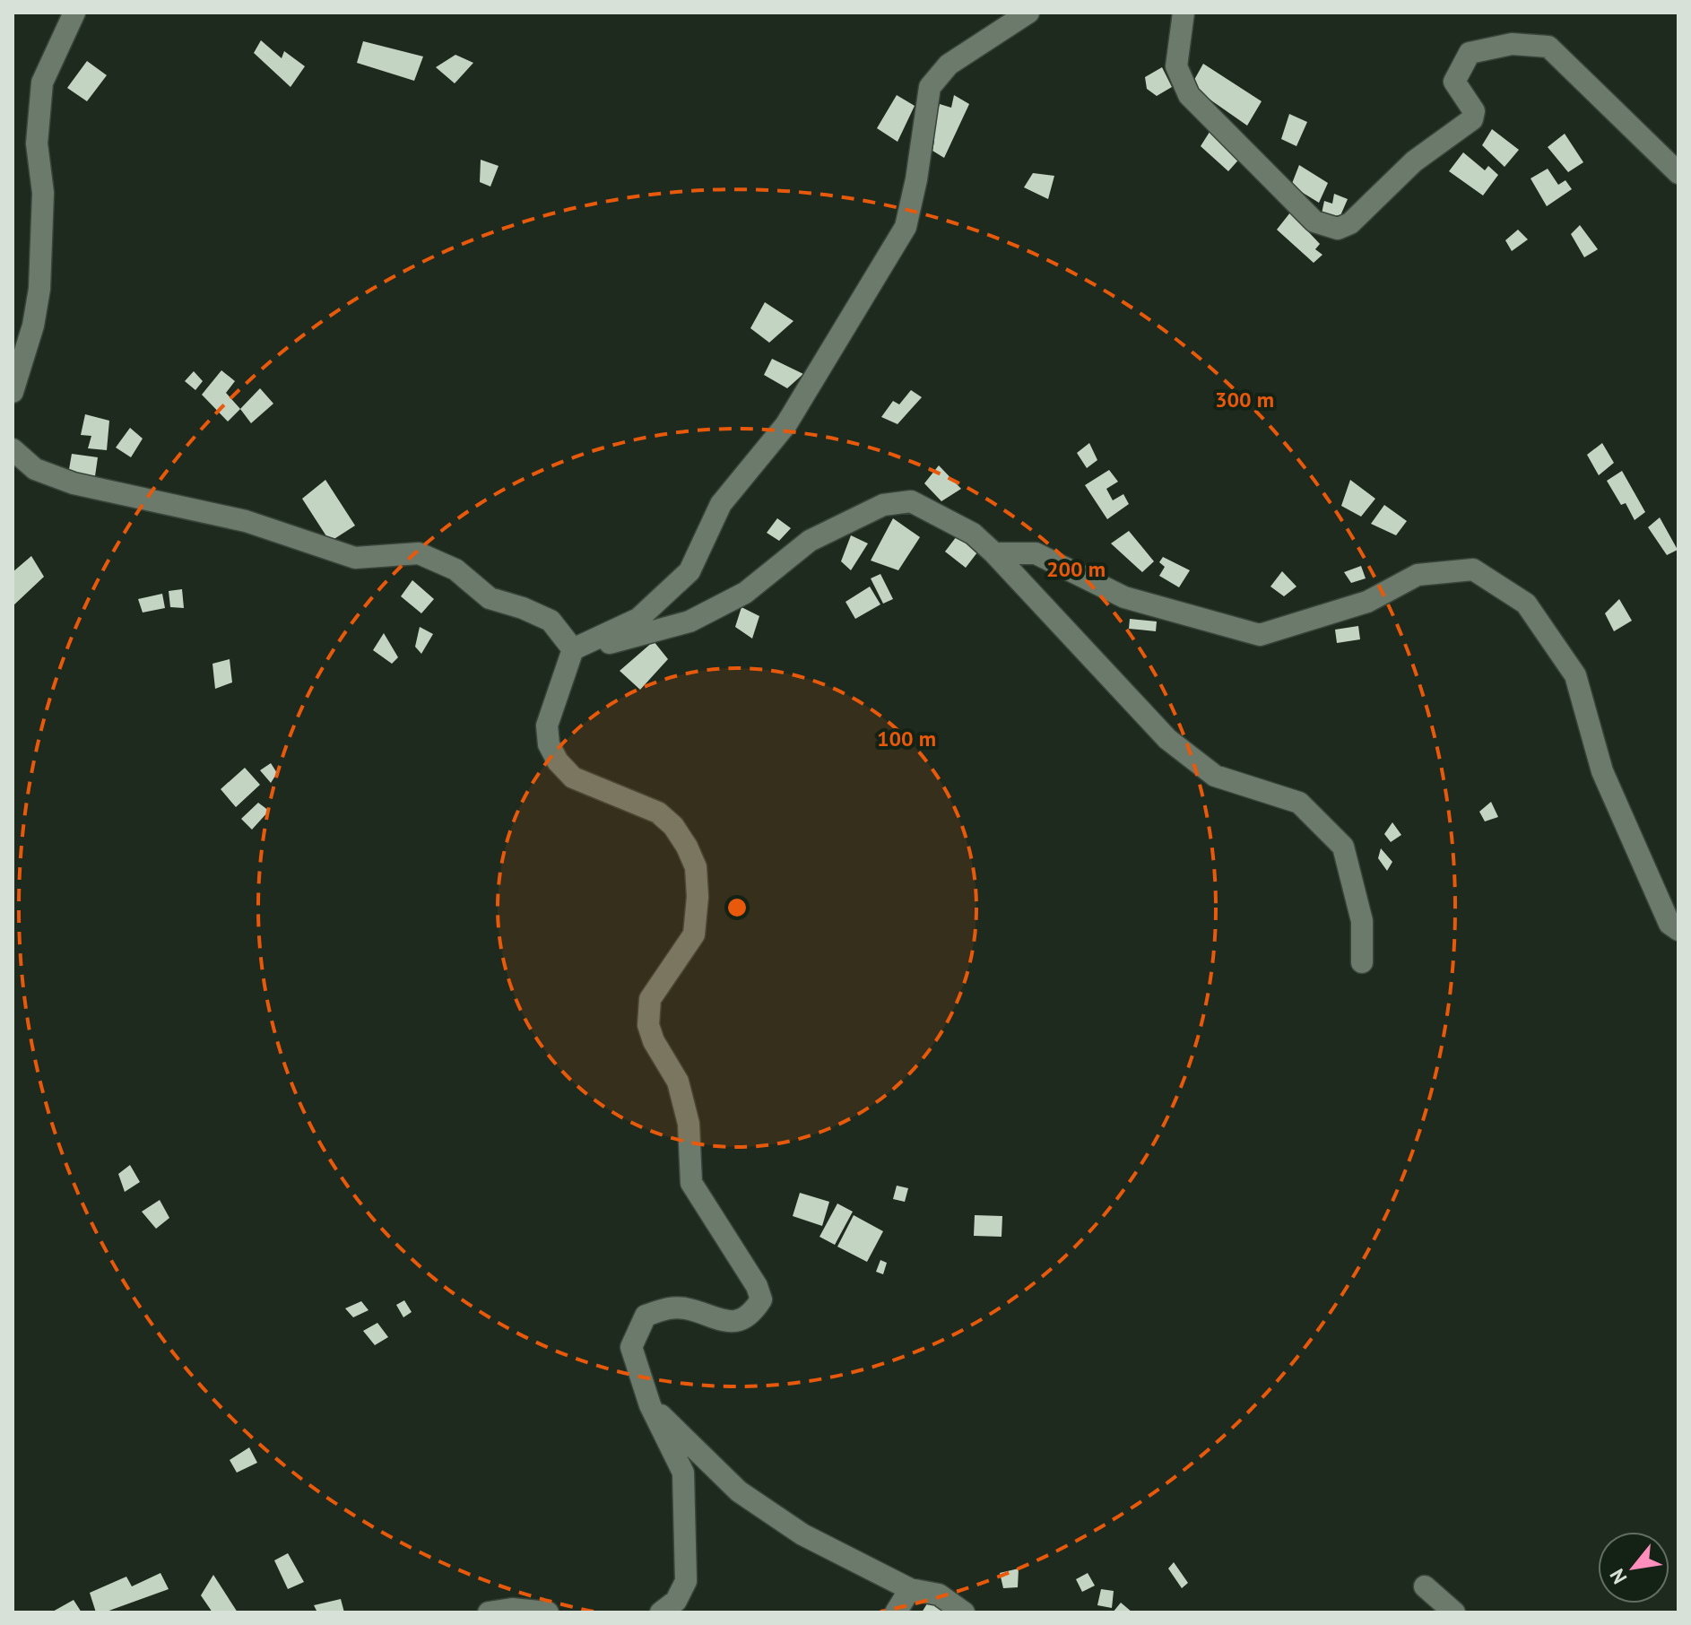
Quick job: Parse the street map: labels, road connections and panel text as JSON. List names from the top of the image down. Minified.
{"north":"bottom left","rings":["300 m","200 m","100 m"]}
